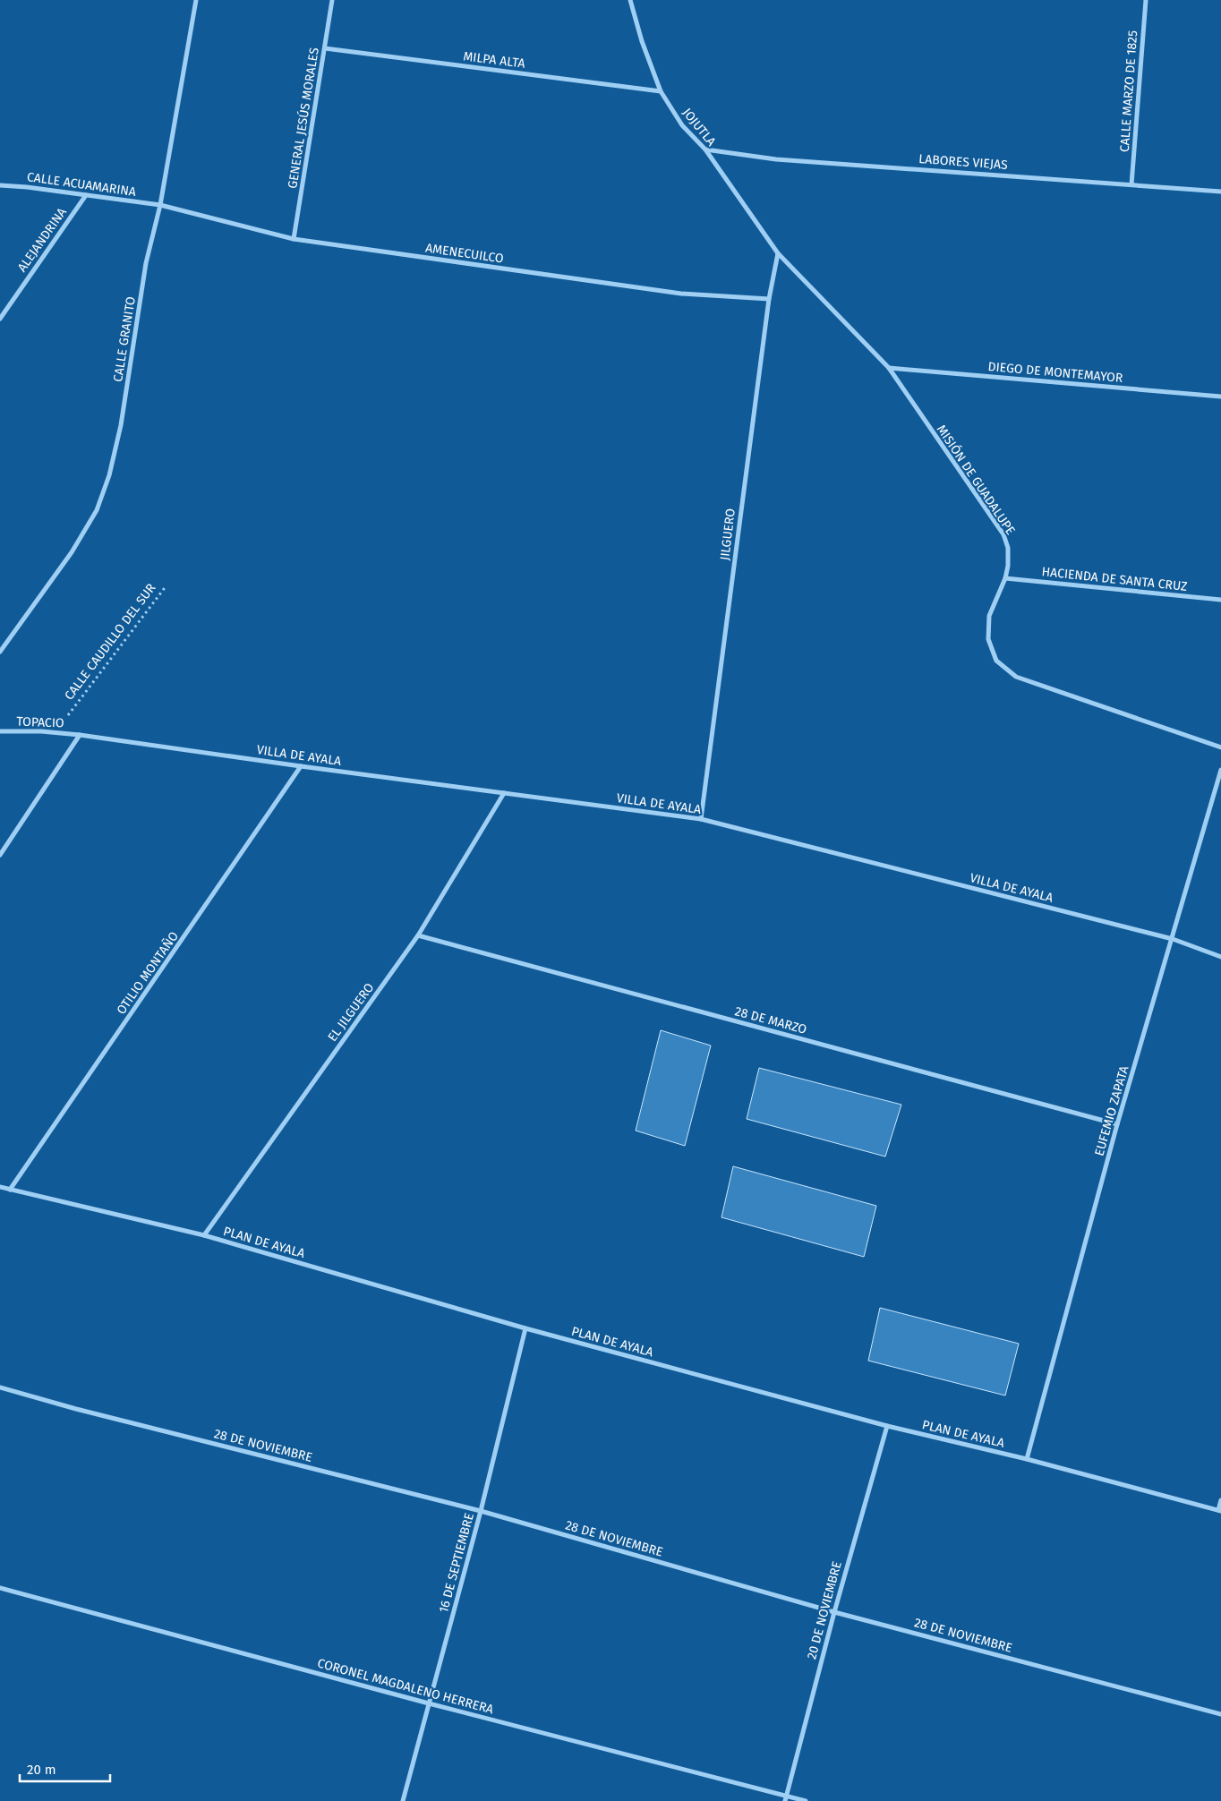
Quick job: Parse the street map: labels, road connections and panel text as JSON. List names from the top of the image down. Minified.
{"streets":{"street":["MILPA ALTA","CALLE MARZO DE 1825","GENERAL JESÚS MORALES","JOJUTLA","LABORES VIEJAS","CALLE ACUAMARINA","ALEJANDRINA","AMENECUILCO","CALLE GRANITO","DIEGO DE MONTEMAYOR","MISIÓN DE GUADALUPE","JILGUERO","HACIENDA DE SANTA CRUZ","TOPACIO","VILLA DE AYALA","OTILIO MONTAÑO","EL JILGUERO","28 DE MARZO","EUFEMIO ZAPATA","PLAN DE AYALA","28 DE NOVIEMBRE","16 DE SEPTIEMBRE","20 DE NOVIEMBRE","CORONEL MAGDALENO HERRERA"],"path":["CALLE CAUDILLO DEL SUR"]},"crossings":[["MILPA ALTA","GENERAL JESÚS MORALES"],["MILPA ALTA","JOJUTLA"],["CALLE MARZO DE 1825","LABORES VIEJAS"],["GENERAL JESÚS MORALES","AMENECUILCO"],["JOJUTLA","LABORES VIEJAS"],["JOJUTLA","MISIÓN DE GUADALUPE"],["JOJUTLA","JILGUERO"],["CALLE ACUAMARINA","ALEJANDRINA"],["CALLE ACUAMARINA","AMENECUILCO"],["CALLE ACUAMARINA","CALLE GRANITO"],["AMENECUILCO","CALLE GRANITO"],["AMENECUILCO","JILGUERO"],["DIEGO DE MONTEMAYOR","MISIÓN DE GUADALUPE"],["MISIÓN DE GUADALUPE","JILGUERO"],["MISIÓN DE GUADALUPE","HACIENDA DE SANTA CRUZ"],["JILGUERO","VILLA DE AYALA"],["CALLE CAUDILLO DEL SUR","TOPACIO"],["TOPACIO","VILLA DE AYALA"],["VILLA DE AYALA","OTILIO MONTAÑO"],["VILLA DE AYALA","EL JILGUERO"],["VILLA DE AYALA","EUFEMIO ZAPATA"],["OTILIO MONTAÑO","PLAN DE AYALA"],["EL JILGUERO","28 DE MARZO"],["EL JILGUERO","PLAN DE AYALA"],["28 DE MARZO","EUFEMIO ZAPATA"],["EUFEMIO ZAPATA","PLAN DE AYALA"],["PLAN DE AYALA","16 DE SEPTIEMBRE"],["PLAN DE AYALA","20 DE NOVIEMBRE"],["28 DE NOVIEMBRE","16 DE SEPTIEMBRE"],["28 DE NOVIEMBRE","20 DE NOVIEMBRE"],["16 DE SEPTIEMBRE","CORONEL MAGDALENO HERRERA"],["20 DE NOVIEMBRE","CORONEL MAGDALENO HERRERA"]],"scale_bar":"20 m"}
